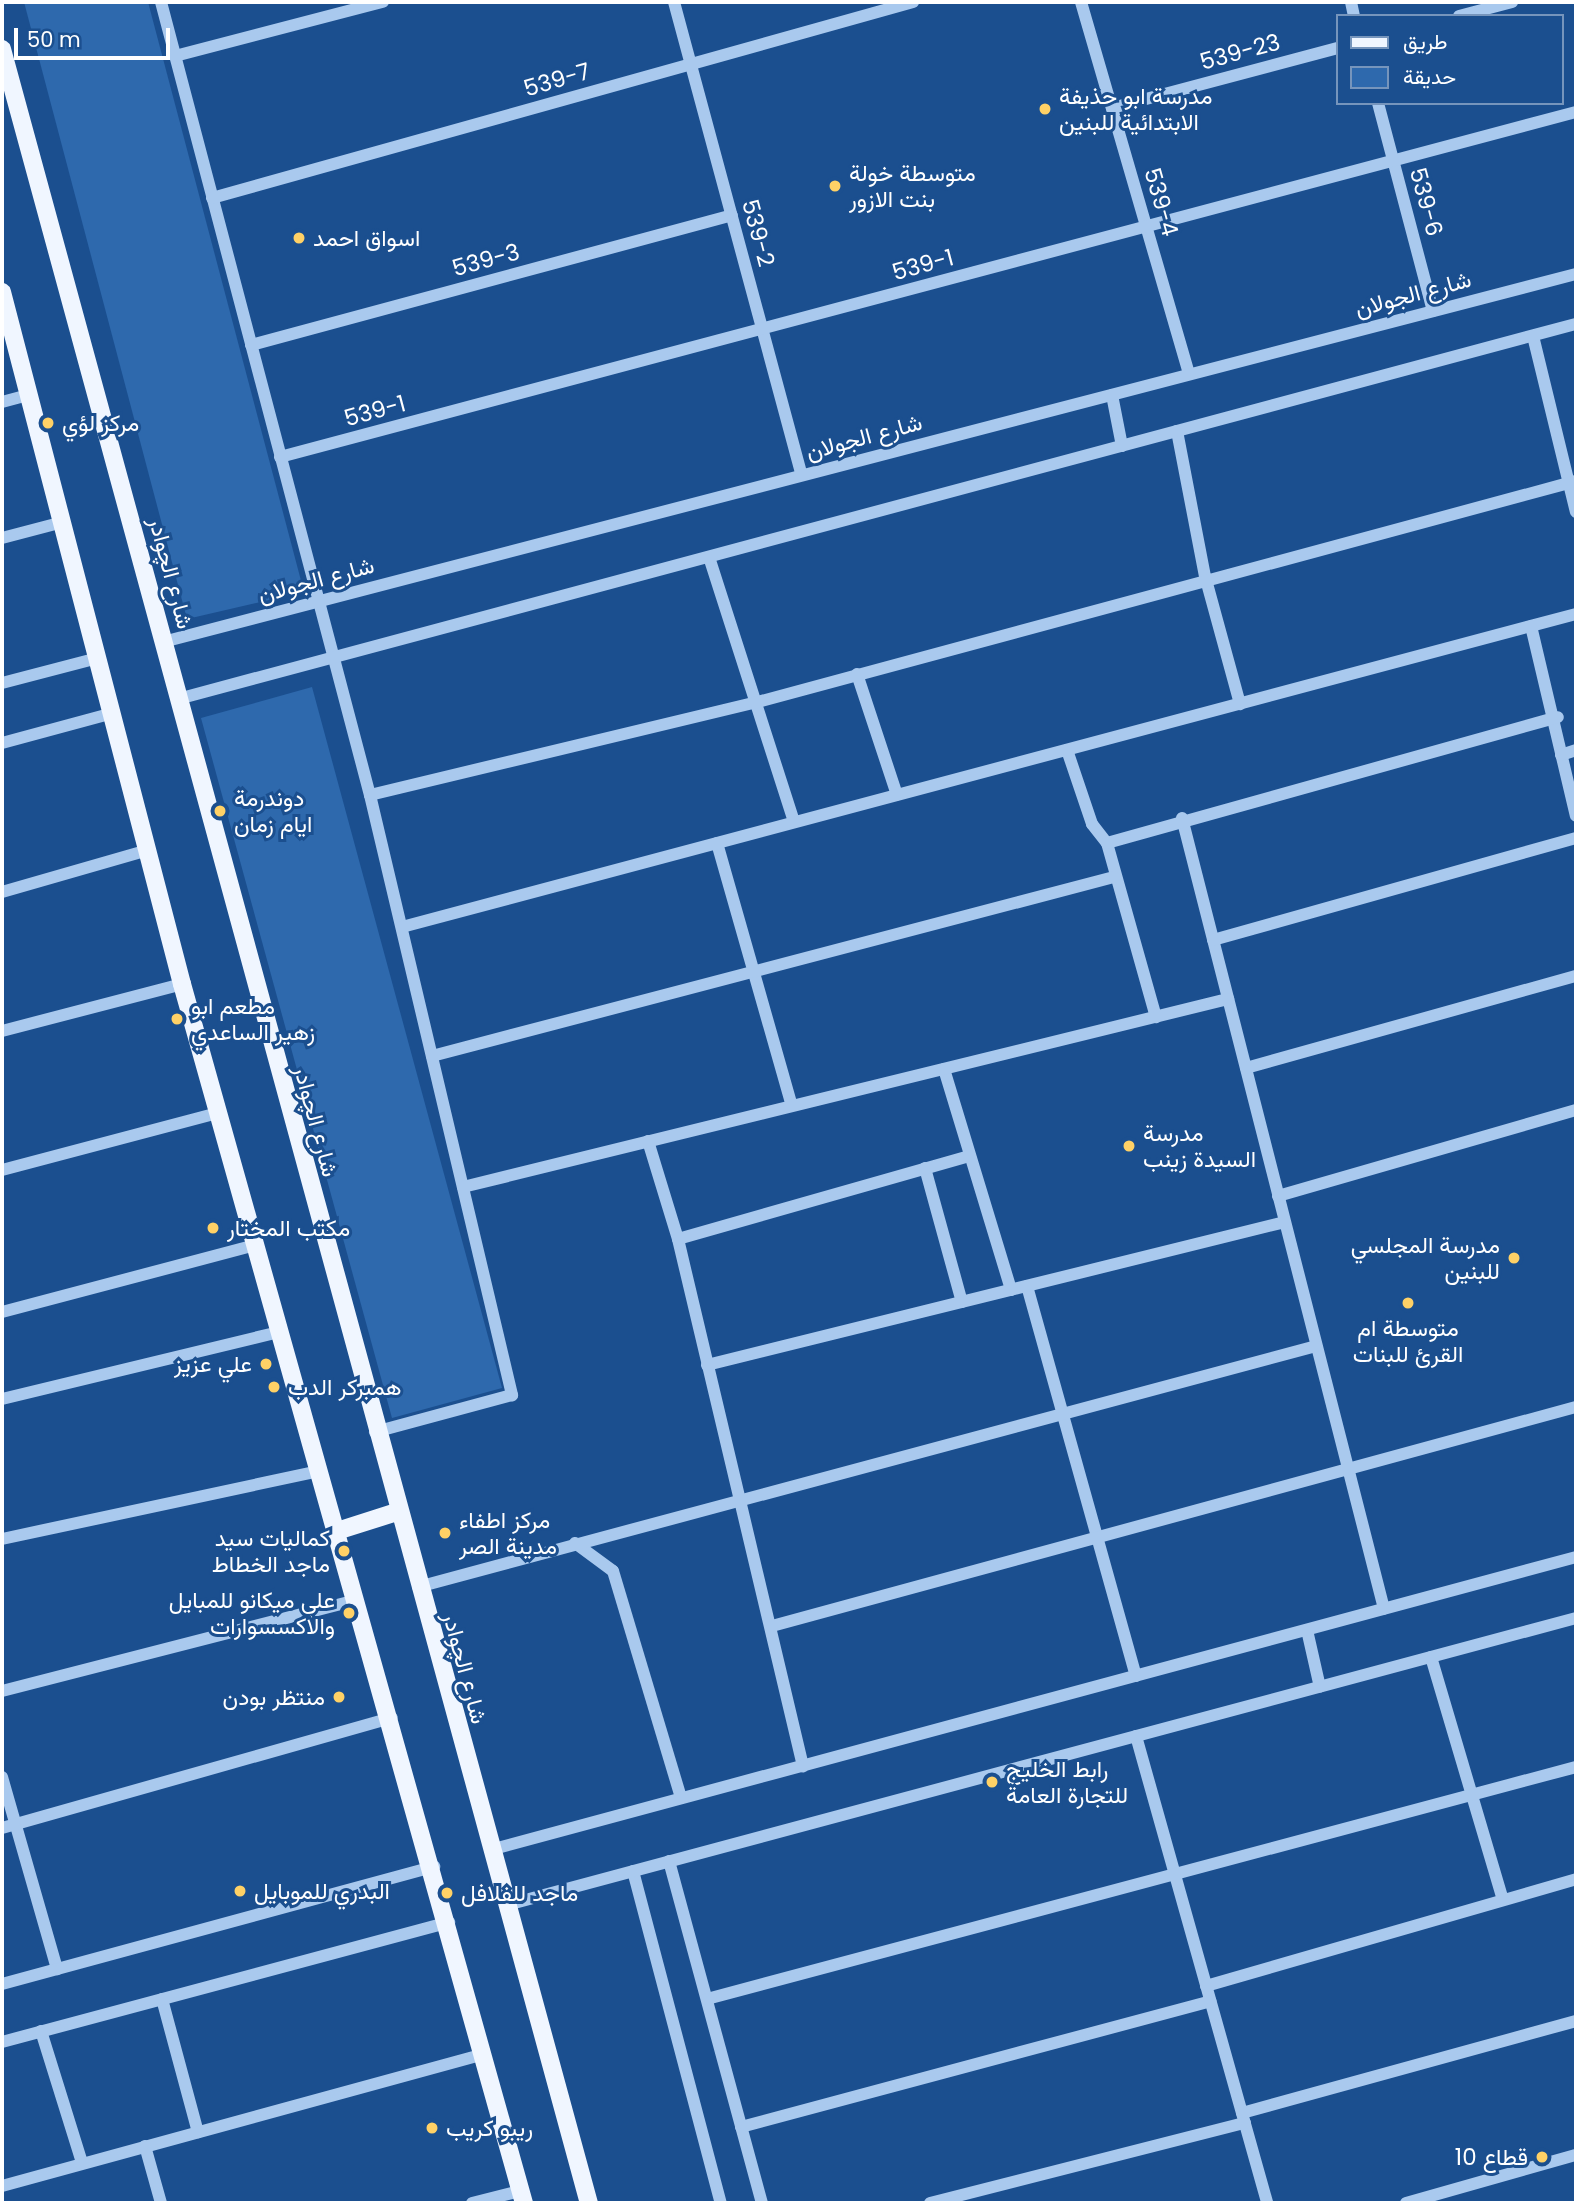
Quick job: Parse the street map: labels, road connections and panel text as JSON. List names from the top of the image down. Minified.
{"streets":{"main road":["شارع الچوادر"],"street":["539-23","539-7","539-4","539-6","539-2","539-3","539-1","شارع الجولان"]},"crossings":[["539-23","539-4"],["539-7","539-2"],["539-4","539-1"],["539-4","شارع الجولان"],["539-6","539-1"],["539-6","شارع الجولان"],["539-2","539-3"],["539-2","539-1"],["539-2","شارع الجولان"],["شارع الجولان","شارع الچوادر"]],"places":["مدرسة ابو حذيفة الابتدائية للبنين","متوسطة خولة بنت الازور","اسواق احمد","مركز لؤي","دوندرمة ايام زمان","مطعم ابو زهير الساعدي","مدرسة السيدة زينب","مكتب المختار","مدرسة المجلسي للبنين","متوسطة ام القرئ للبنات","علي عزيز","همبركر الدب","مركز اطفاء مدينة الصر","كماليات سيد ماجد الخطاط","علي ميكانو للمبايل والاكسسوارات","منتظر بودن","رابط الخليج للتجارة العامة","البدري للموبايل","ماجد للفلافل","ريبو كريب","قطاع 10"],"legend":["طريق","حديقة"],"scale_bar":"50 m"}
